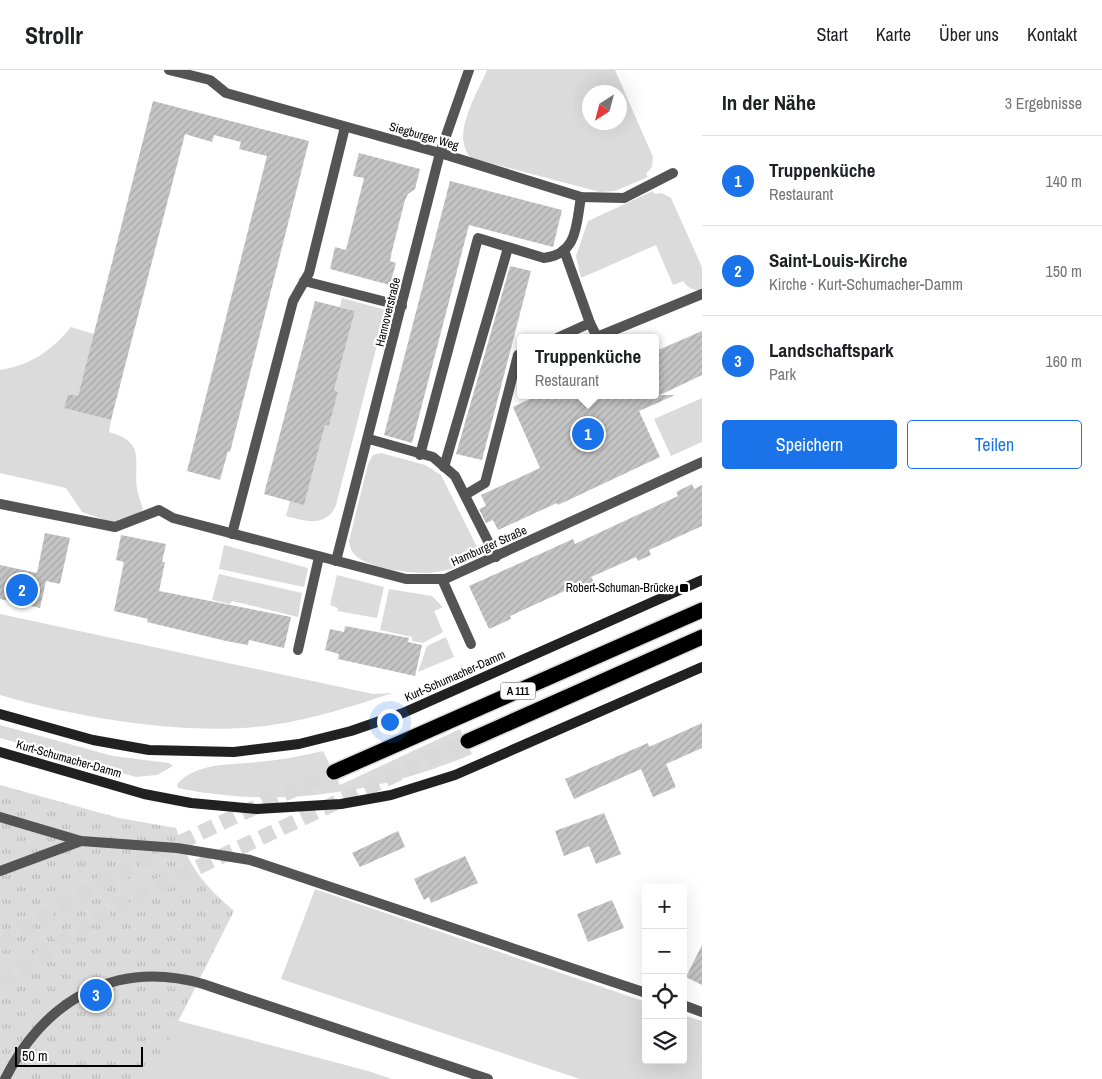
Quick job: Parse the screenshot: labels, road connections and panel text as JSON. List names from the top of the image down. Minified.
{"streets":{"highway":["A 111"],"main road":["Kurt-Schumacher-Damm"],"lane":["Siegburger Weg","Hannoverstraße","Hamburger Straße"]},"crossings":[["Siegburger Weg","Hannoverstraße"],["Hannoverstraße","Hamburger Straße"]],"places":{"transit":["Robert-Schuman-Brücke"]},"scale_bar":"50 m","north":"bottom left","page":{"header":"Strollr","nav":["Start","Karte","Über uns","Kontakt"],"heading":["In der Nähe","3 Ergebnisse"],"list":[{"mark":"1","name":"Truppenküche","note":"Restaurant","value":"140 m"},{"mark":"2","name":"Saint-Louis-Kirche","note":"Kirche · Kurt-Schumacher-Damm","value":"150 m"},{"mark":"3","name":"Landschaftspark","note":"Park","value":"160 m"}],"popup":["Truppenküche","Restaurant"],"buttons":["Speichern","Teilen"],"pins":["1","2","3"],"map_buttons":["+","−"],"scale":"50 m"}}
